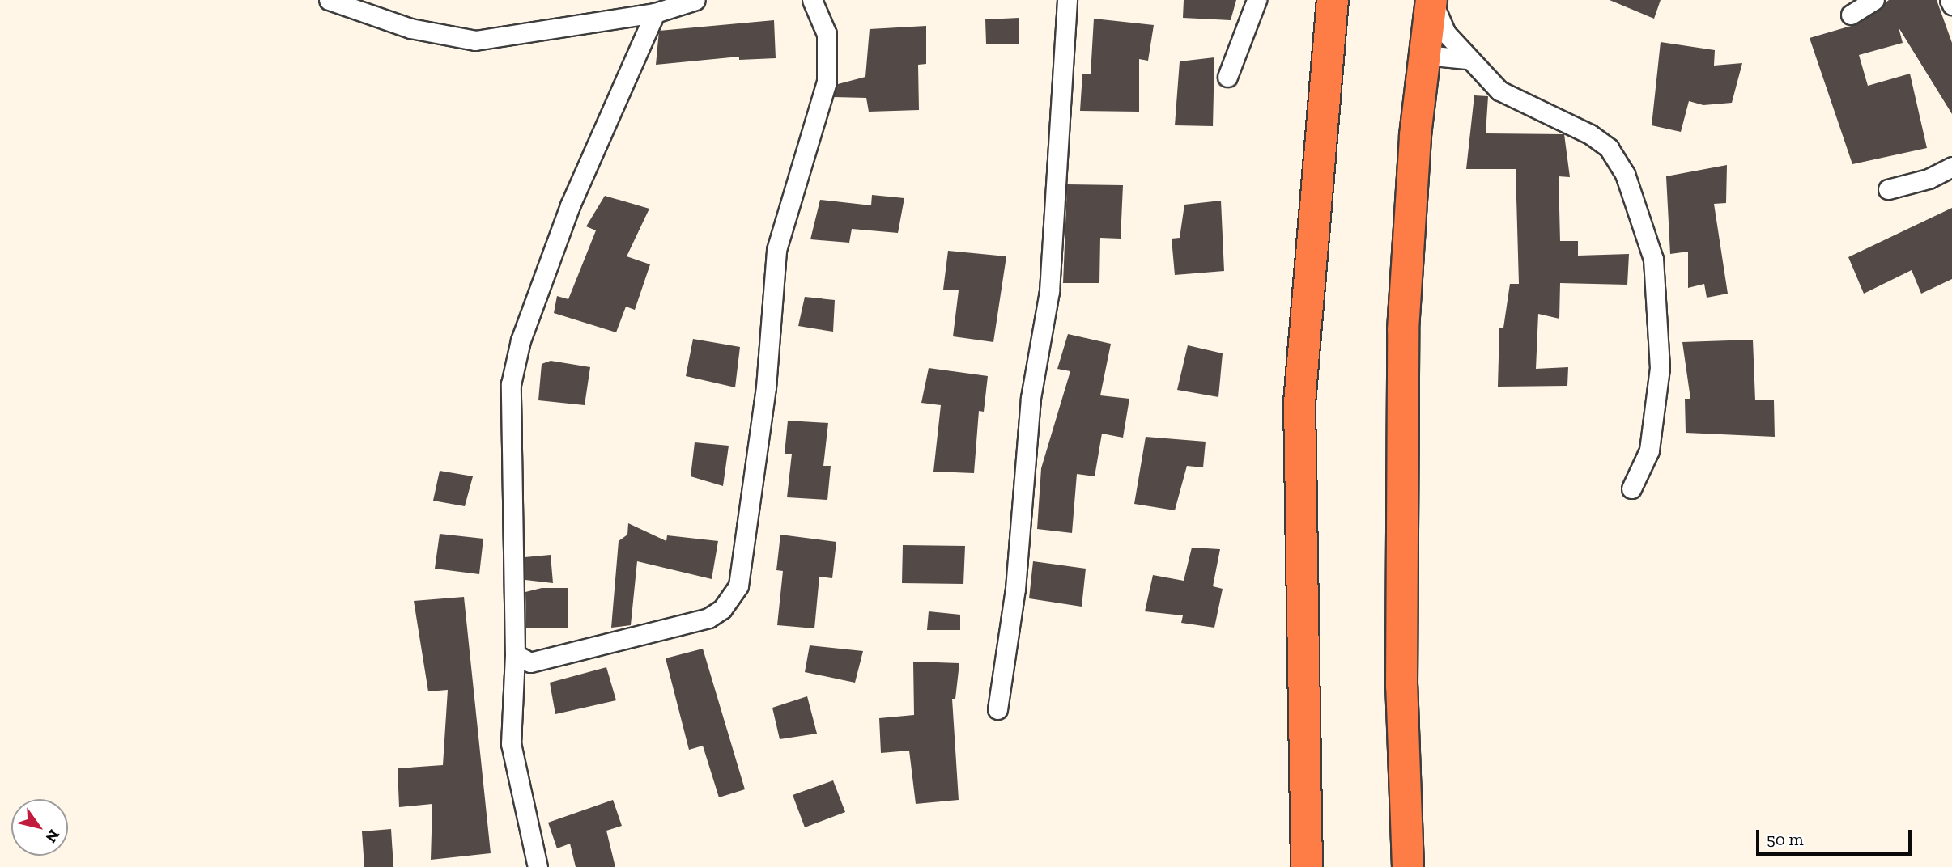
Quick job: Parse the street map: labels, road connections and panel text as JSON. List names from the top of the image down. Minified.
{"scale_bar":"50 m","north":"bottom right"}
